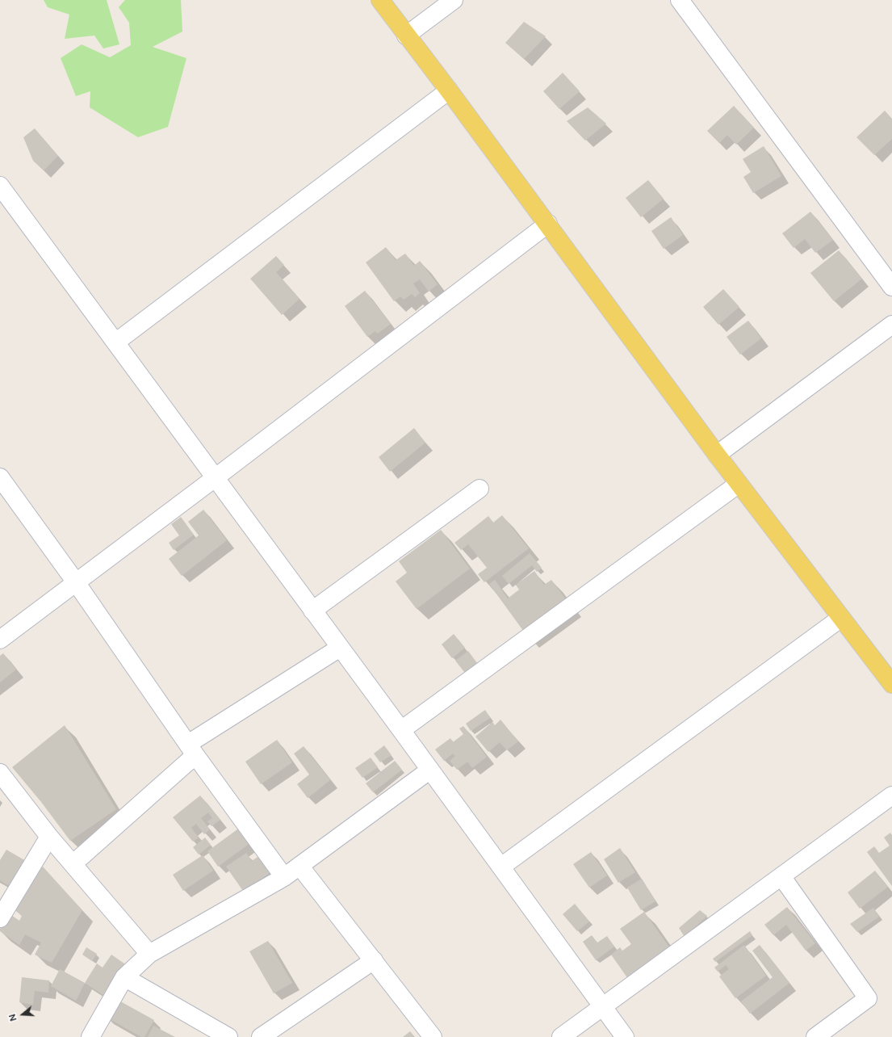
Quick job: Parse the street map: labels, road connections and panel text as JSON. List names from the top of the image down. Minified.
{"north":"left"}
